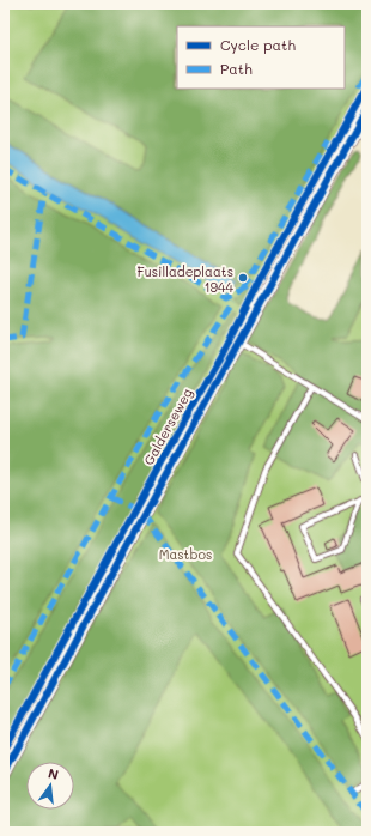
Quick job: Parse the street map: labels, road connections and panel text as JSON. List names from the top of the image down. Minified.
{"streets":{"street":["Galderseweg"]},"parks":["Mastbos"],"places":["Fusilladeplaats 1944"],"legend":["Cycle path","Path"],"north":"top"}
